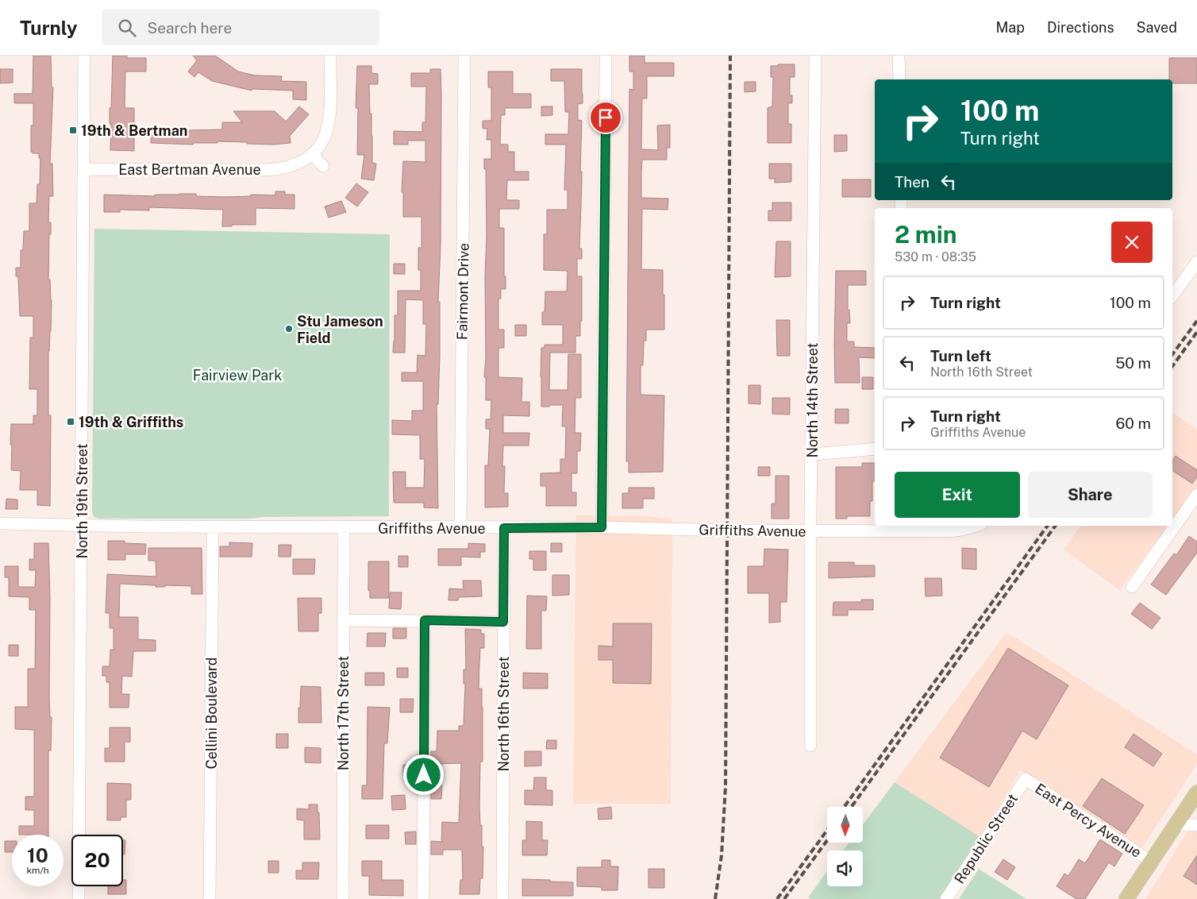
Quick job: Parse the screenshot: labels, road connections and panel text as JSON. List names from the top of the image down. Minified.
{"streets":{"street":["East Bertman Avenue","Fairmont Drive","North 14th Street","North 19th Street","Griffiths Avenue","Cellini Boulevard","North 17th Street","North 16th Street","East Percy Avenue","Republic Street"]},"crossings":[["East Bertman Avenue","North 19th Street"],["Fairmont Drive","Griffiths Avenue"],["North 14th Street","Griffiths Avenue"],["North 19th Street","Griffiths Avenue"],["Griffiths Avenue","Cellini Boulevard"],["Griffiths Avenue","North 17th Street"],["Griffiths Avenue","North 16th Street"],["East Percy Avenue","Republic Street"]],"parks":["Fairview Park"],"places":{"transit":["19th & Bertman","19th & Griffiths"],"other":["Stu Jameson Field"]},"north":"bottom","page":{"header":"Turnly","search":"Search here","nav":["Map","Directions","Saved"],"turn":["100 m","Turn right"],"then":"Then","heading":["2 min","530 m · 08:35"],"list":[{"name":"Turn right","value":"100 m"},{"name":"Turn left","note":"North 16th Street","value":"50 m"},{"name":"Turn right","note":"Griffiths Avenue","value":"60 m"}],"buttons":["Exit","Share"],"speed":"10 km/h","limit":"20"}}
